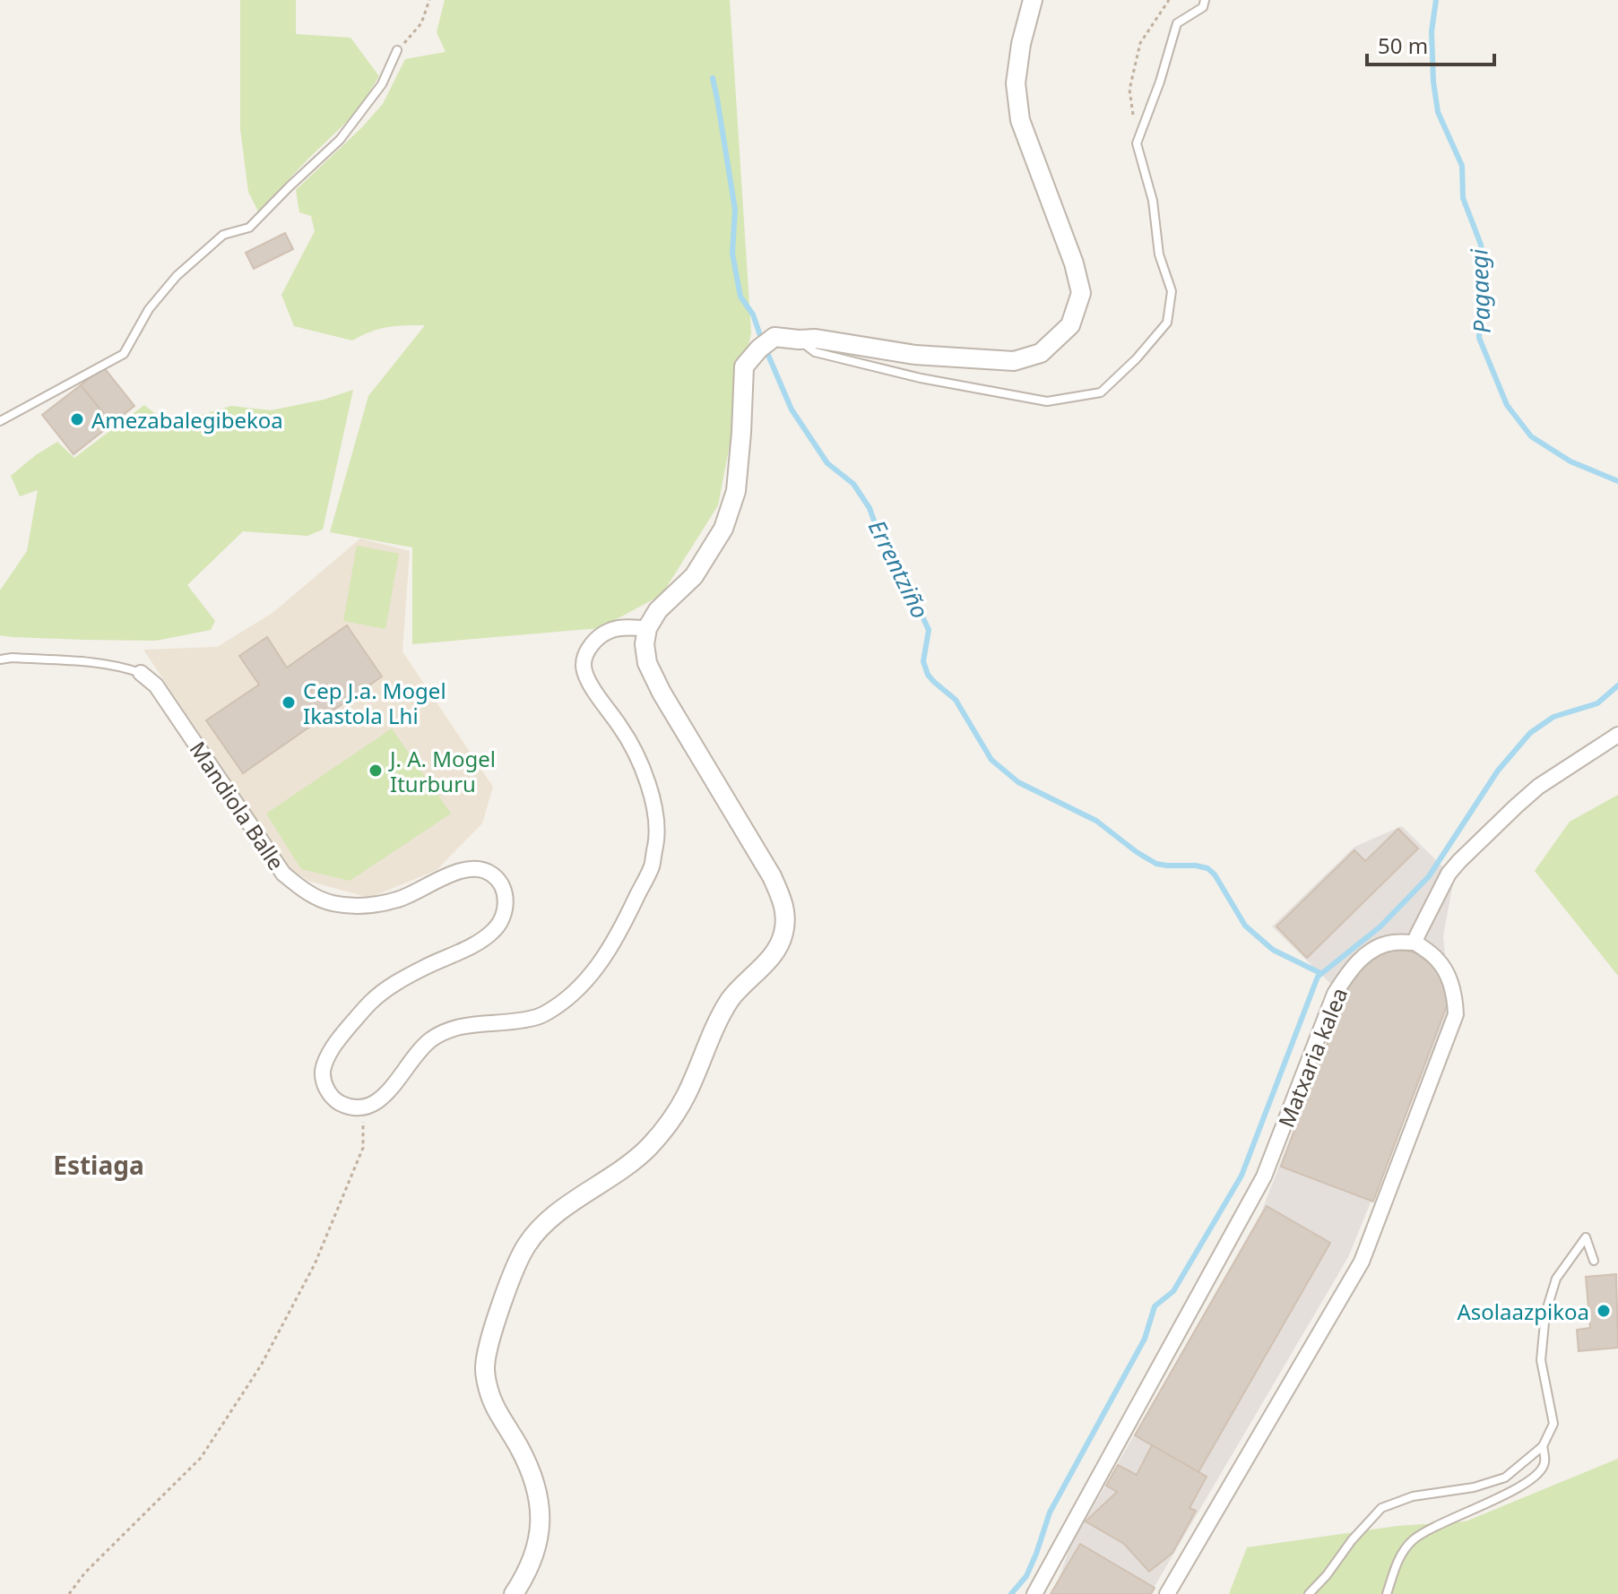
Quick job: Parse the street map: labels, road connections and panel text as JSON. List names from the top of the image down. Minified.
{"streets":{"street":["Mandiola Balle","Matxaria kalea"]},"districts":["Estiaga"],"water":["Pagaegi","Errentziño"],"places":["Amezabalegibekoa","Cep J.a. Mogel Ikastola Lhi","J. A. Mogel Iturburu","Asolaazpikoa"],"scale_bar":"50 m"}
